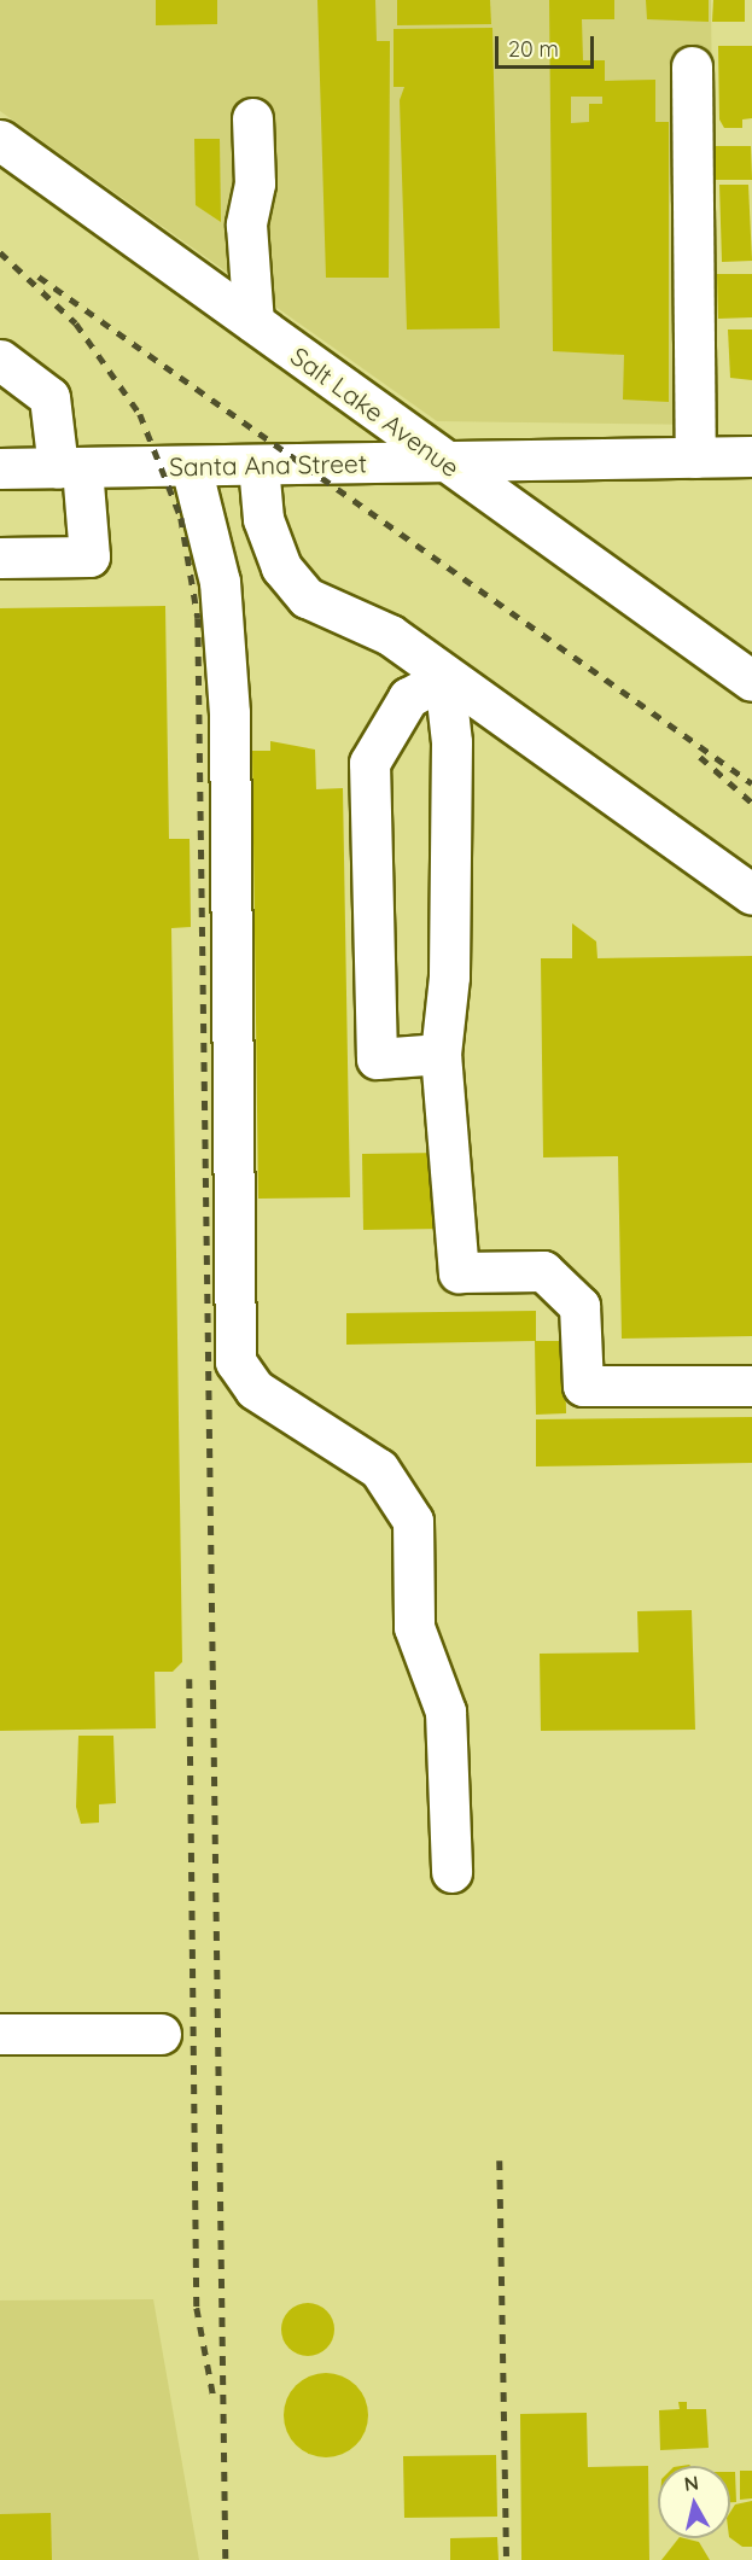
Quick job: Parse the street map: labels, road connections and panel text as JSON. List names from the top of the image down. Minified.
{"streets":{"street":["Salt Lake Avenue","Santa Ana Street"]},"crossings":[["Salt Lake Avenue","Santa Ana Street"]],"scale_bar":"20 m","north":"top"}
